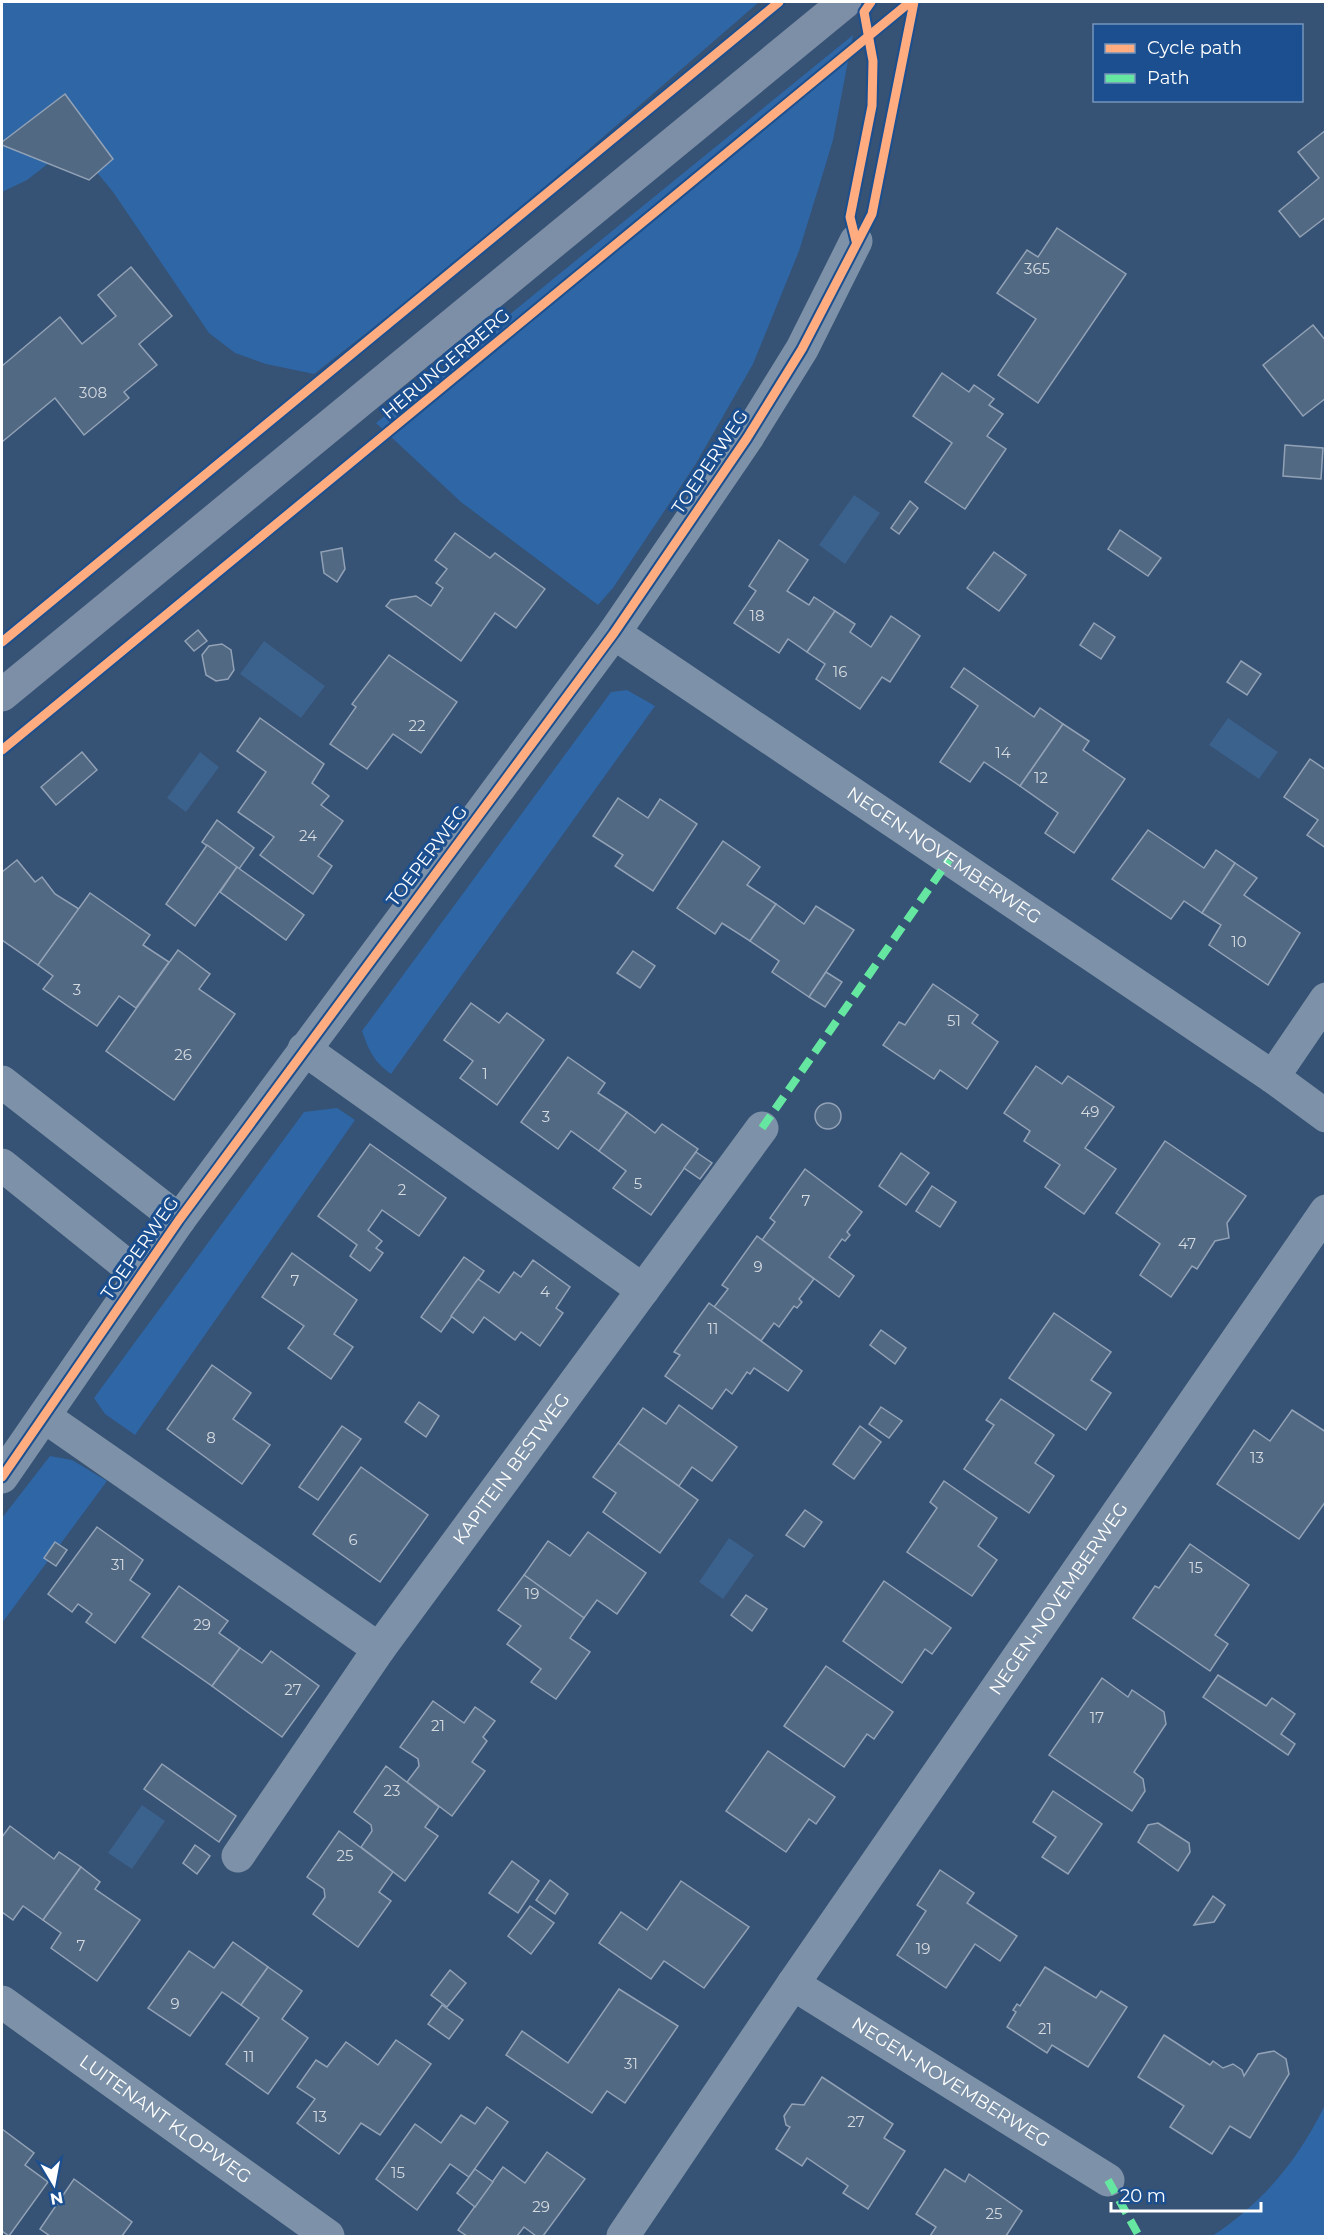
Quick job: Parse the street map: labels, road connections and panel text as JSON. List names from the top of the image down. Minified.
{"streets":{"main road":["HERUNGERBERG"],"street":["TOEPERWEG","NEGEN-NOVEMBERWEG","KAPITEIN BESTWEG","LUITENANT KLOPWEG"]},"crossings":[["TOEPERWEG","NEGEN-NOVEMBERWEG"]],"house_numbers":["365","308","18","16","22","14","12","24","10","3","51","26","1","49","3","5","2","7","47","9","7","4","11","8","13","6","31","15","19","29","27","17","21","23","25","7","19","9","21","11","31","13","27","15","29","25"],"legend":["Cycle path","Path"],"scale_bar":"20 m","north":"bottom"}
